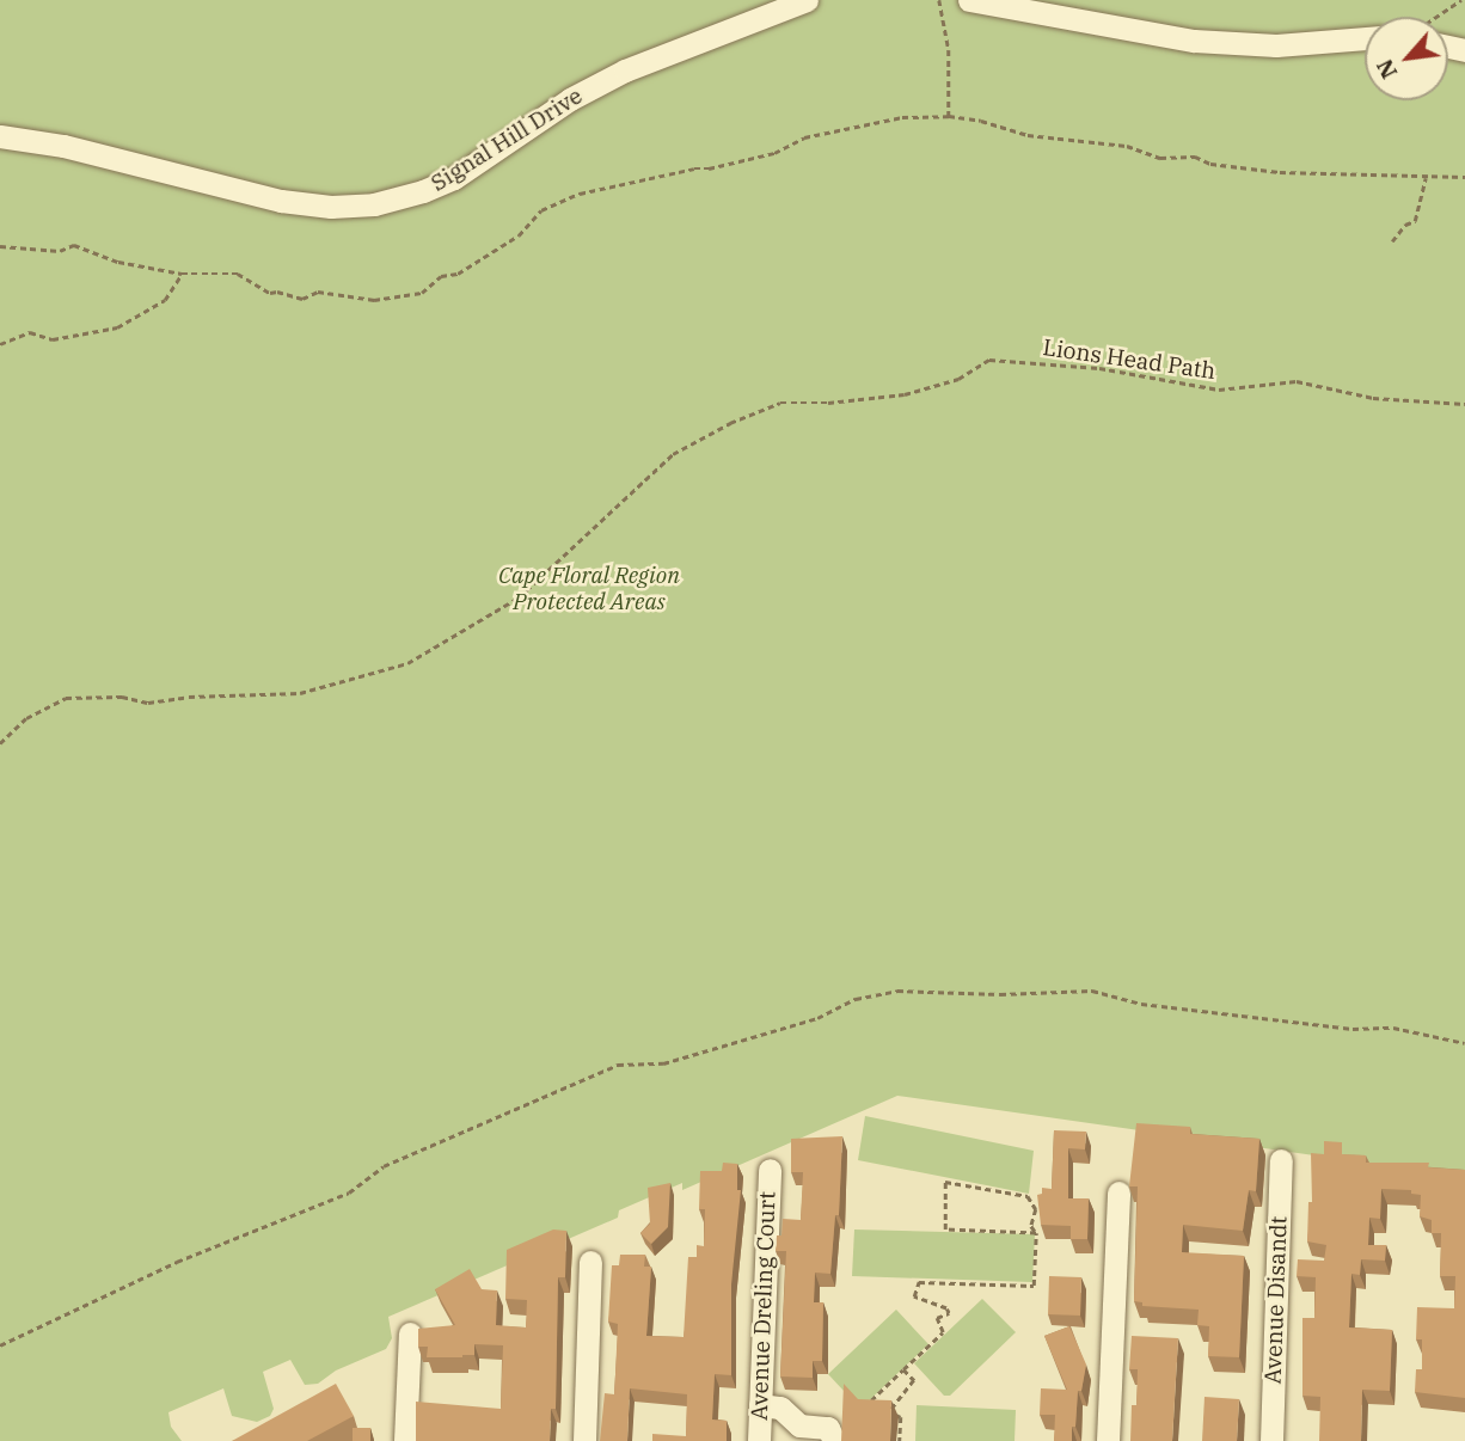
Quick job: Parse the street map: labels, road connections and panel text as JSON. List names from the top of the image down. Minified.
{"streets":{"street":["Signal Hill Drive","Avenue Disandt","Avenue Dreling Court"],"path":["Lions Head Path"]},"parks":["Cape Floral Region Protected Areas"],"north":"bottom left"}
